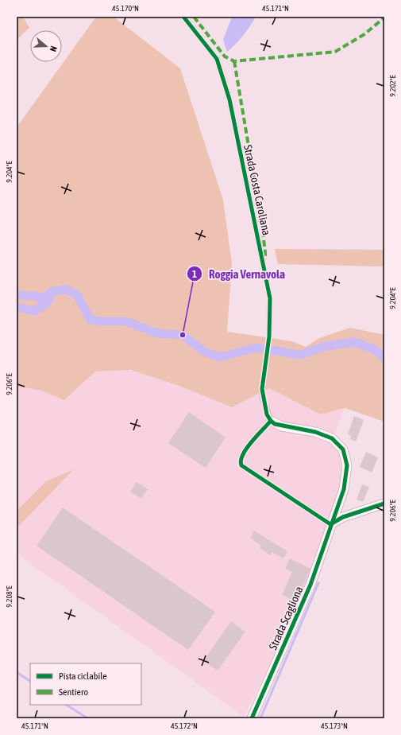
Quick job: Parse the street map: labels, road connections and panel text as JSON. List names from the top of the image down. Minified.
{"streets":{"street":["Strada Scagliona"],"lane":["Strada Costa Caroliana"]},"crossings":[["Strada Costa Caroliana","Strada Scagliona"]],"places":["Roggia Vernavola"],"legend":["Pista ciclabile","Sentiero"],"north":"right","coordinates":["45.170°N","45.171°N","9.202°E","9.204°E","9.206°E","9.208°E","45.172°N","45.173°N"]}
